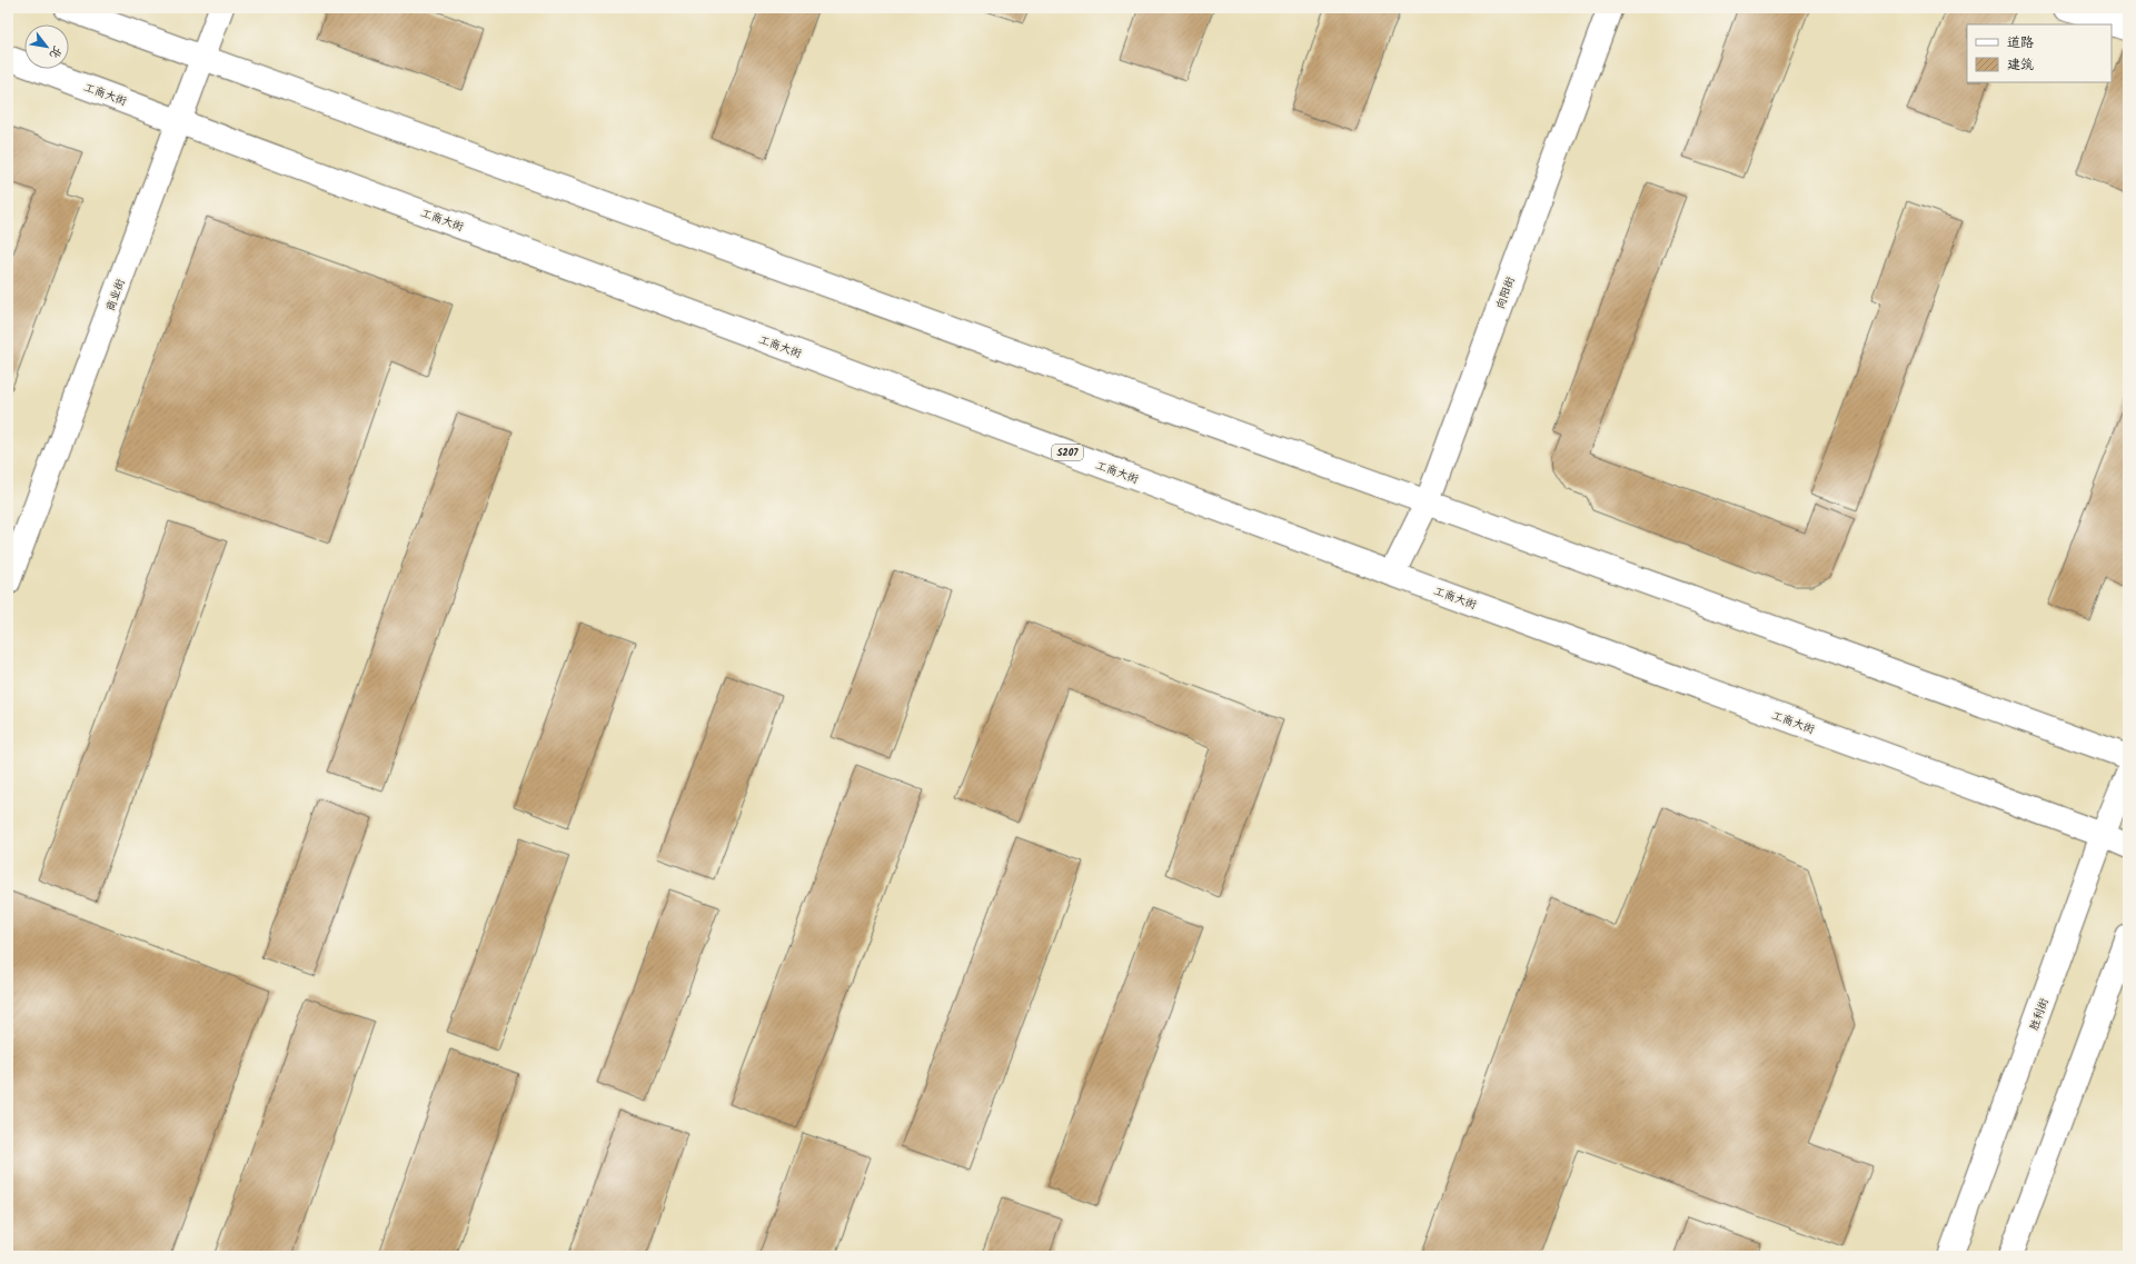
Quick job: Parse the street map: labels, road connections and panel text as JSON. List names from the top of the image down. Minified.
{"streets":{"main road":["工商大街","向阳街","商业街","S207","胜利街"]},"crossings":[["工商大街","向阳街"],["工商大街","商业街"],["工商大街","胜利街"]],"legend":["道路","建筑"],"north":"bottom right"}
